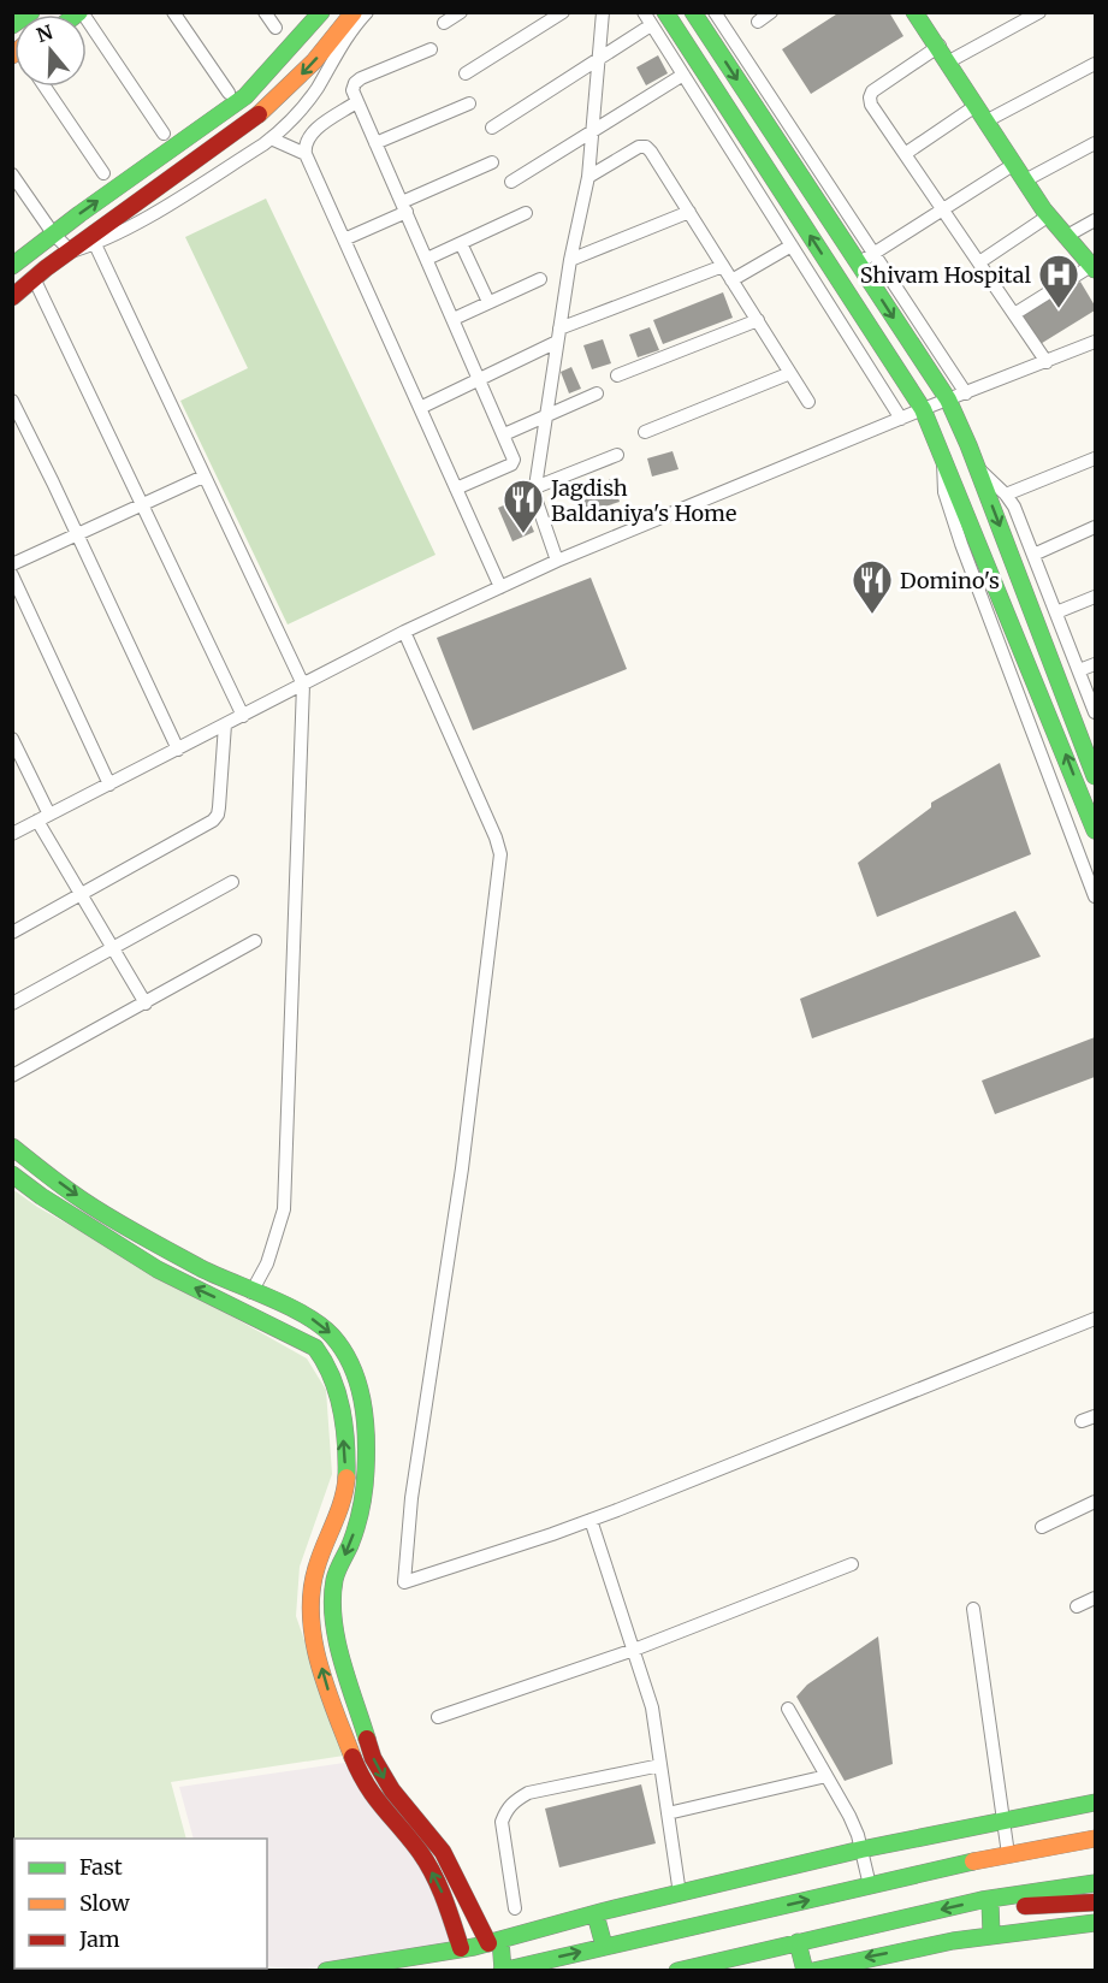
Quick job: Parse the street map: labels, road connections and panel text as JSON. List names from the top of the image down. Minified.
{"places":{"hospital":["Shivam Hospital"],"restaurant":["Jagdish Baldaniya's Home","Domino's"]},"legend":["Fast","Slow","Jam"],"north":"top"}
